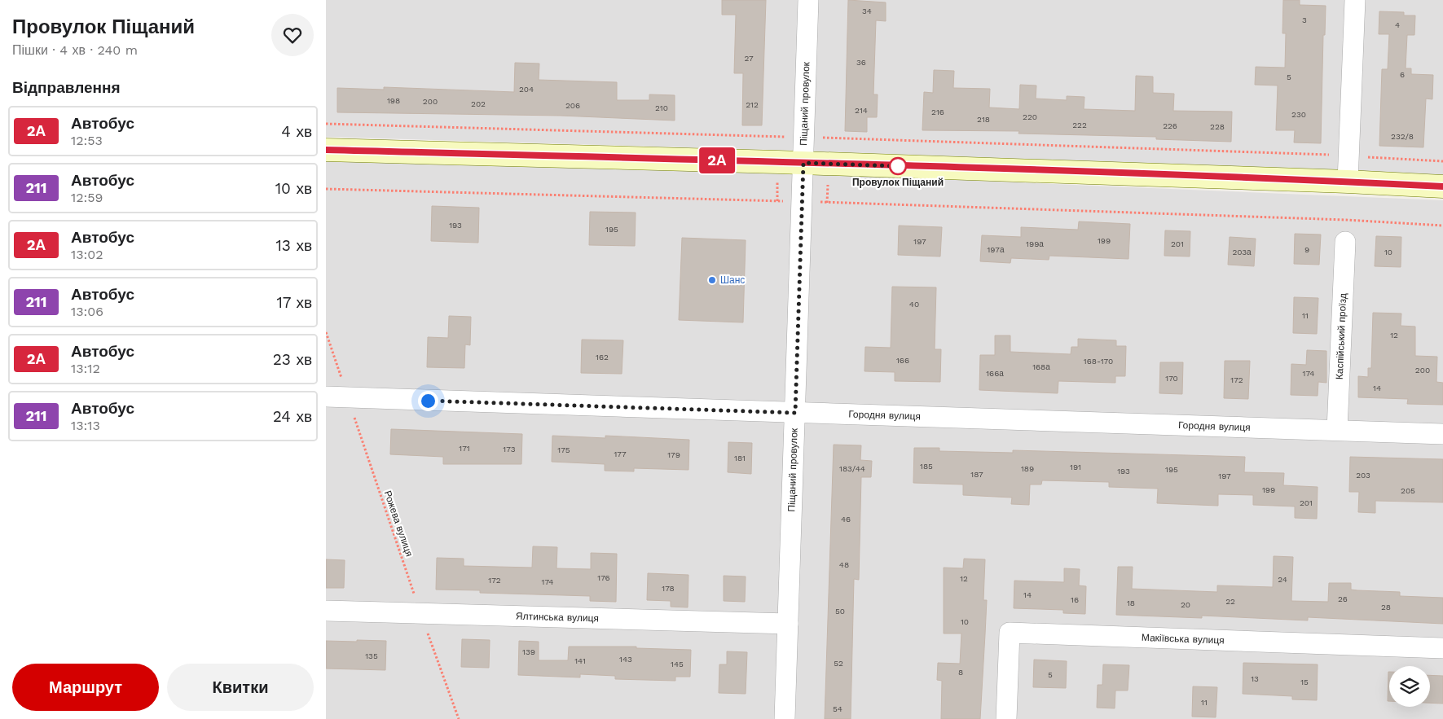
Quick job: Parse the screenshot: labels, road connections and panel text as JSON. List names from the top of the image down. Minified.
{"streets":{"street":["Піщаний провулок","Каспійський проїзд","Городня вулиця","Ялтинська вулиця","Макіївська вулиця"],"path":["Рожева вулиця"]},"crossings":[["Піщаний провулок","Городня вулиця"],["Піщаний провулок","Ялтинська вулиця"],["Каспійський проїзд","Городня вулиця"],["Городня вулиця","Рожева вулиця"],["Рожева вулиця","Ялтинська вулиця"]],"places":["Провулок Піщаний","Шанс"],"lines":["bus line 2А"],"house_numbers":["34","3","4","27","36","6","5","204","198","200","202","212","206","210","214","216","230","220","218","222","226","228","232/8","193","195","199","197","199а","201","197а","9","203а","10","40","11","12","162","166","168-170","168а","200","166а","174","170","172","14","171","173","175","177","179","181","185","191","183/44","189","195","193","187","203","197","199","205","201","46","48","176","12","24","172","174","178","14","26","16","22","18","20","28","50","10","139","135","143","141","52","145","8","5","13","15","11","54"],"page":{"heading":[["Провулок Піщаний","Пішки · 4 хв · 240 m"],"Відправлення"],"on_map":"2А","list":[{"mark":"2А","name":"Автобус","note":"12:53","value":"4 хв"},{"mark":"211","name":"Автобус","note":"12:59","value":"10 хв"},{"mark":"2А","name":"Автобус","note":"13:02","value":"13 хв"},{"mark":"211","name":"Автобус","note":"13:06","value":"17 хв"},{"mark":"2А","name":"Автобус","note":"13:12","value":"23 хв"},{"mark":"211","name":"Автобус","note":"13:13","value":"24 хв"}],"buttons":["Маршрут","Квитки"]}}
